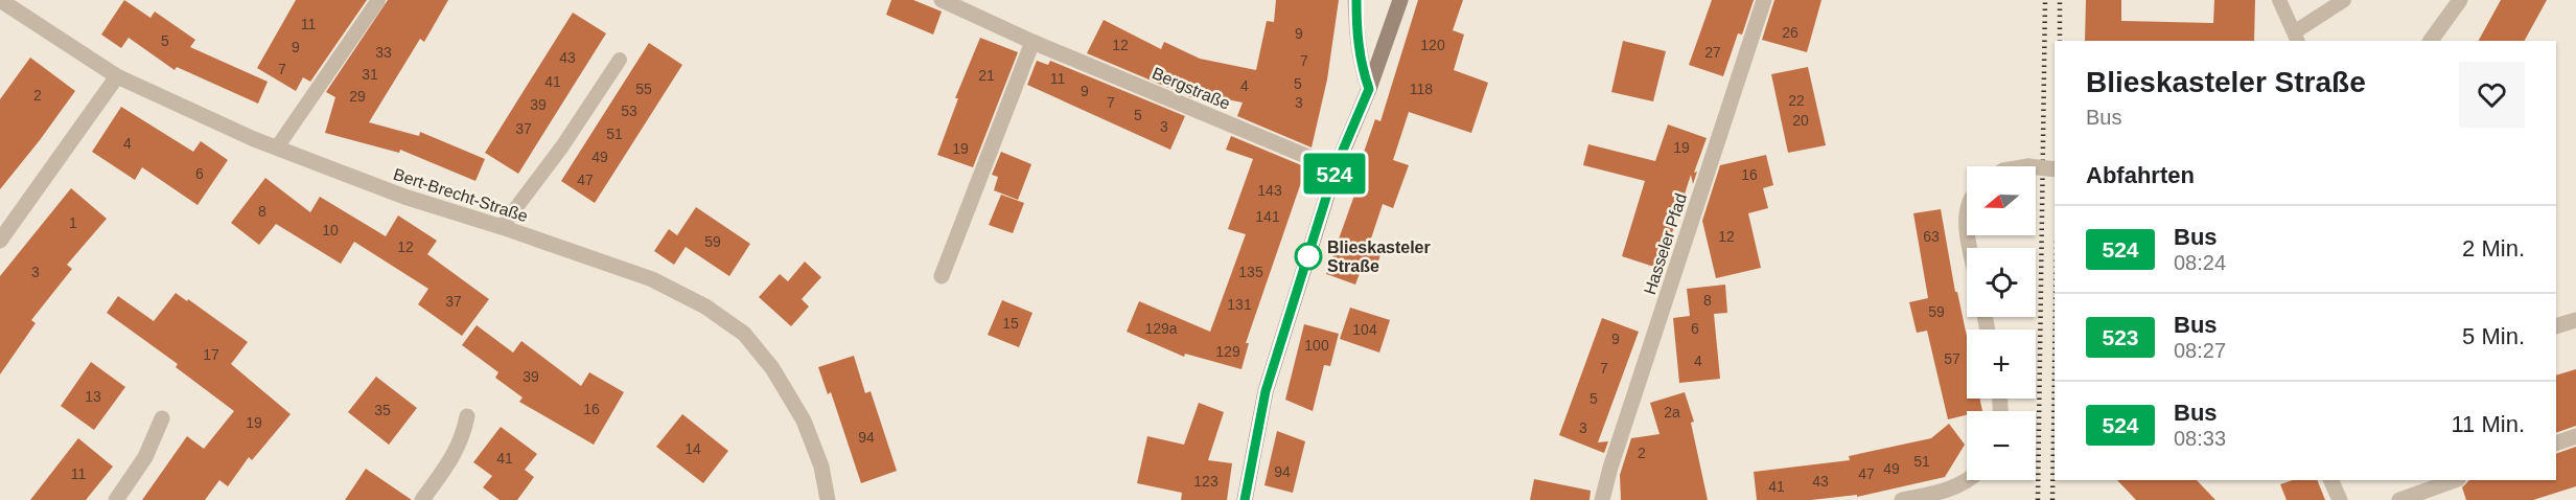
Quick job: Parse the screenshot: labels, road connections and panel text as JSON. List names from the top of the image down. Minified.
{"streets":{"street":["Bergstraße","Bert-Brecht-Straße","Hasseler Pfad"]},"places":["Blieskasteler Straße"],"lines":["bus line 524"],"house_numbers":["11","26","9","5","12","120","9","33","27","43","7","7","31","21","11","41","5","4","55","118","9","2","29","22","7","3","39","53","5","20","3","37","51","4","19","19","49","6","16","47","143","8","141","1","10","12","63","59","12","3","135","8","37","131","59","15","129a","6","104","9","100","129","17","57","4","7","39","13","5","16","35","2a","19","3","94","14","2","41","51","49","94","11","47","123","43","41"],"north":"left","page":{"on_map":"524","heading":[["Blieskasteler Straße","Bus"],"Abfahrten"],"map_buttons":["+","−"],"list":[{"mark":"524","name":"Bus","note":"08:24","value":"2 Min."},{"mark":"523","name":"Bus","note":"08:27","value":"5 Min."},{"mark":"524","name":"Bus","note":"08:33","value":"11 Min."}]}}
